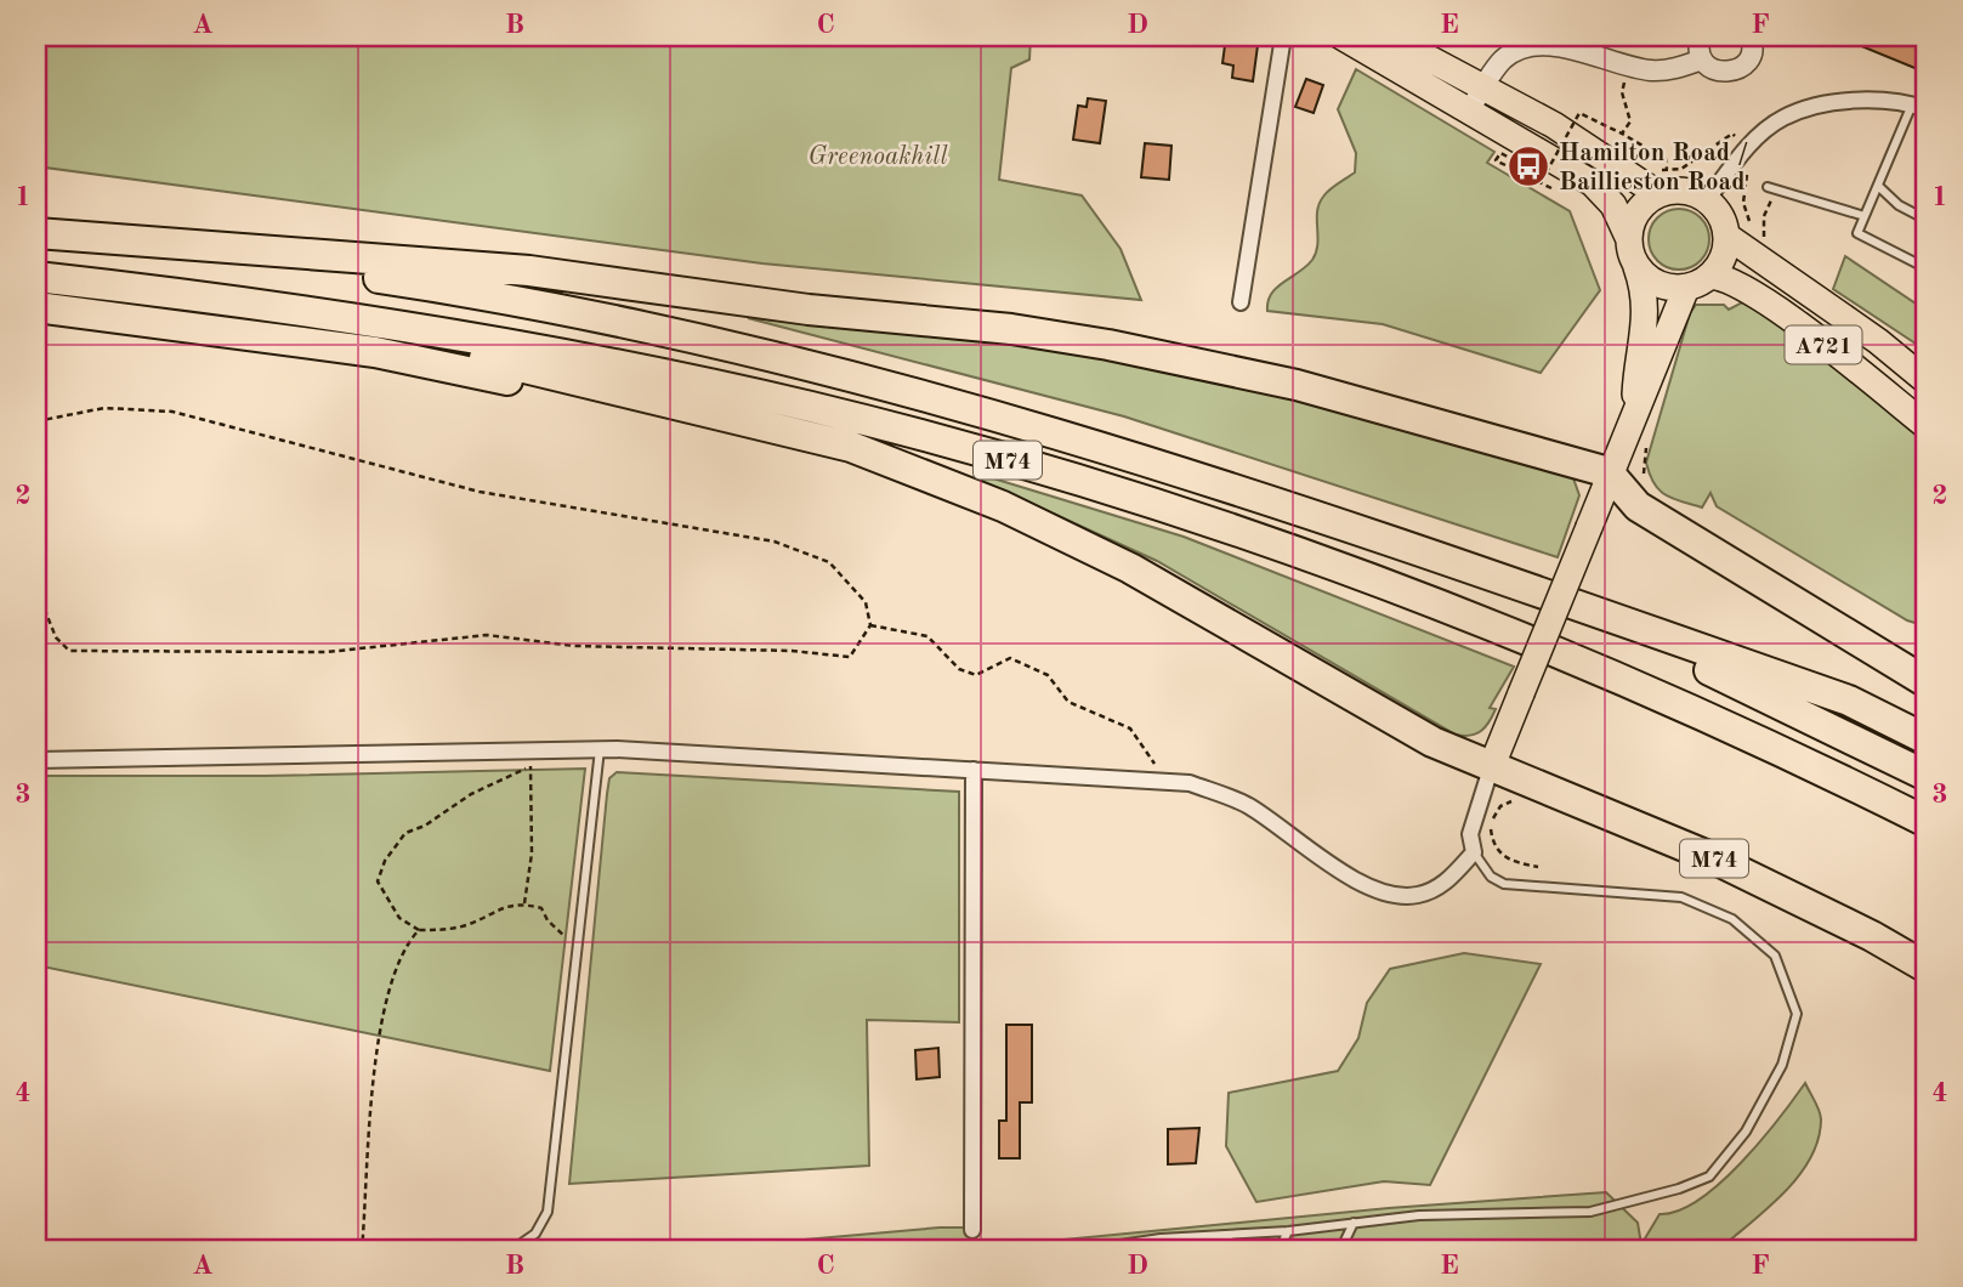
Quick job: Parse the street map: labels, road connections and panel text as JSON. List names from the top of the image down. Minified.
{"streets":{"highway":["M74"],"main road":["A721"]},"parks":["Greenoakhill"],"places":{"bus stop":["Hamilton Road / Baillieston Road"]},"grid":{"columns":["A","B","C","D","E","F"],"rows":["1","2","3","4"]}}
